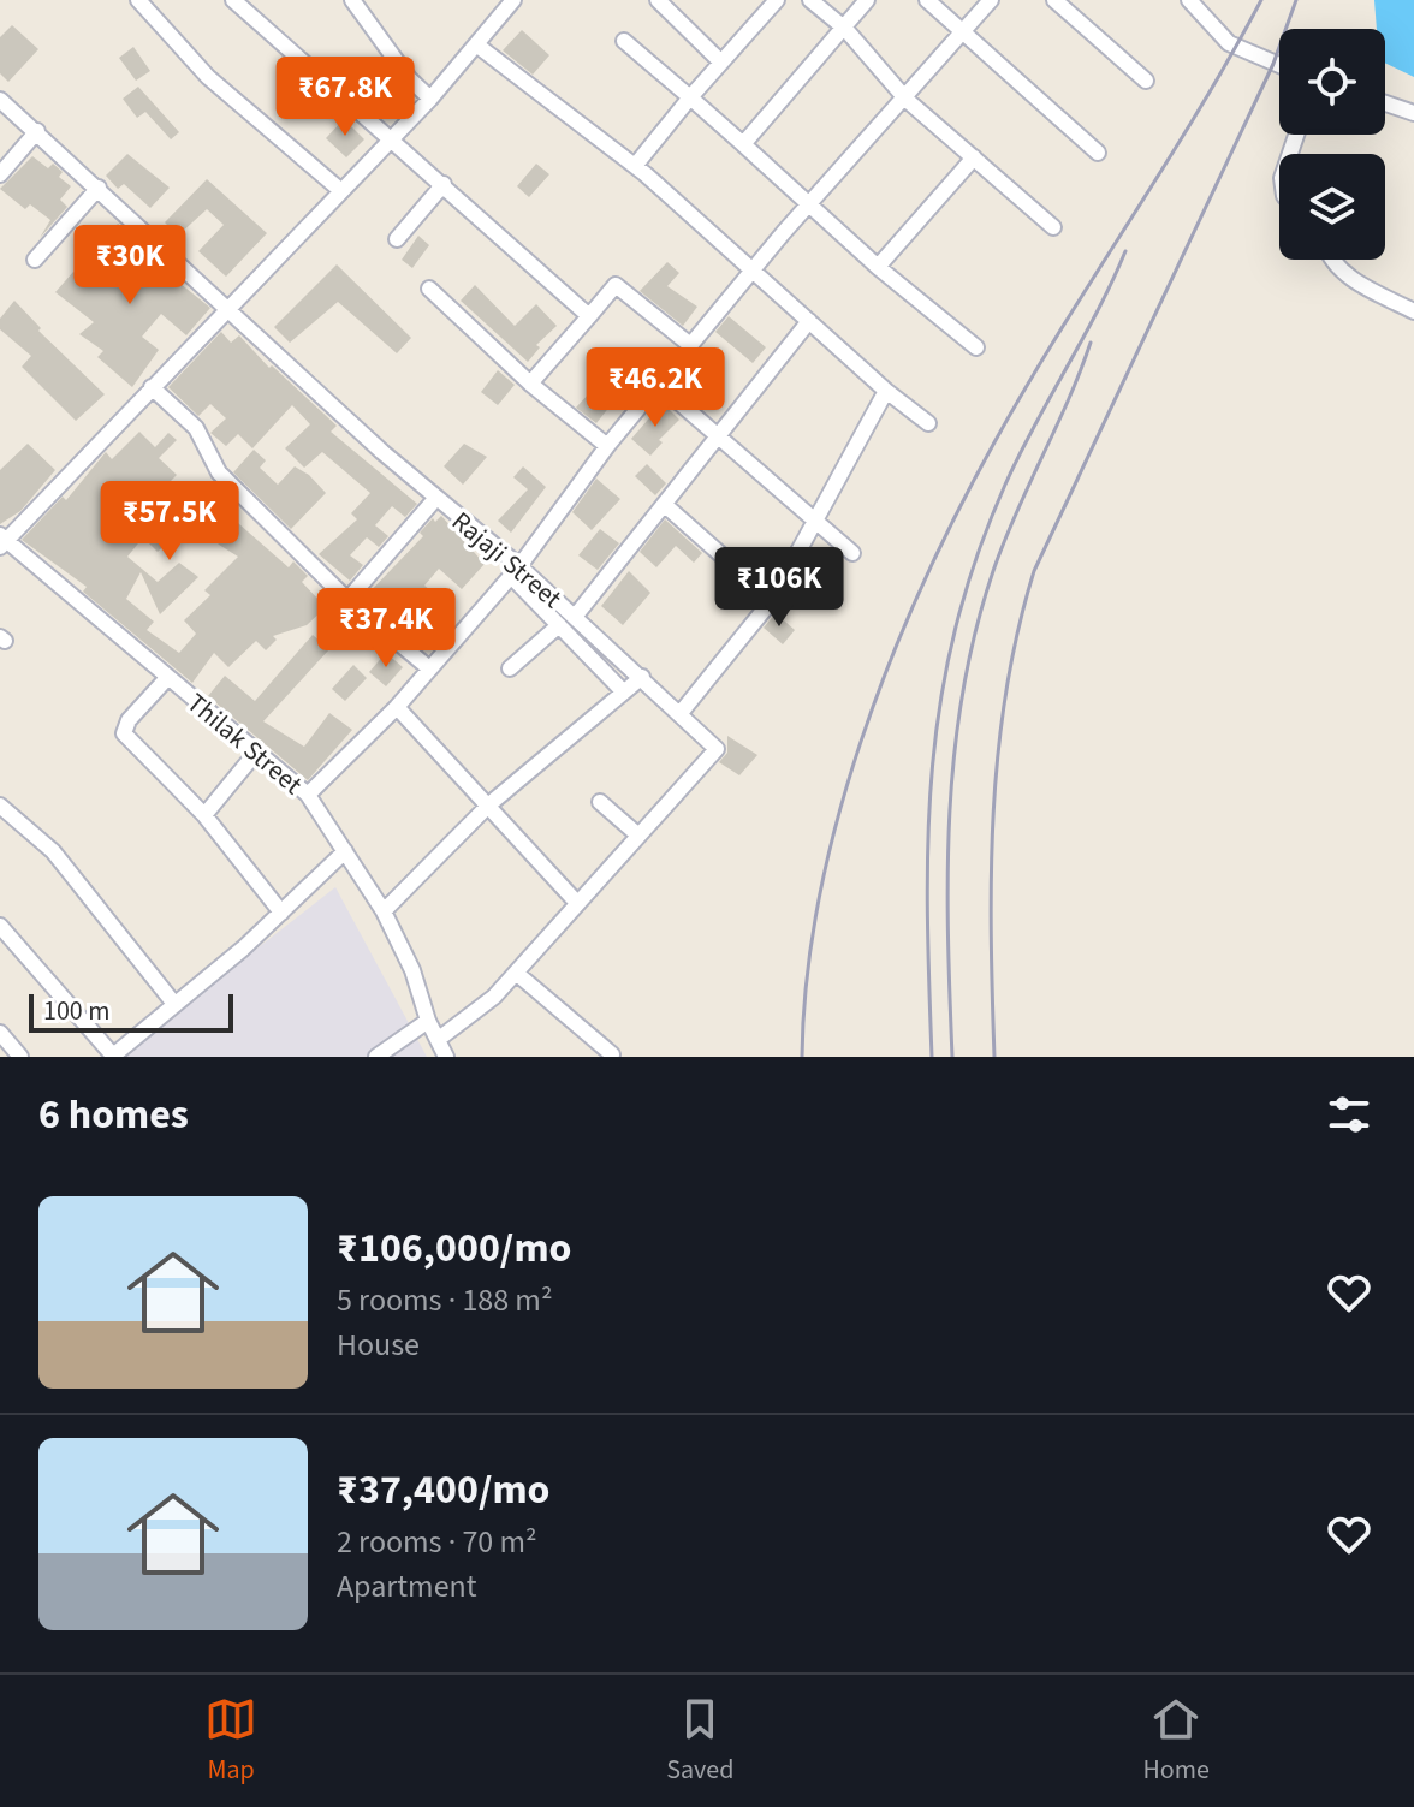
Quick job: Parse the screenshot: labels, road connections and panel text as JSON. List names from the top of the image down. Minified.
{"streets":{"street":["Rajaji Street","Thilak Street"]},"crossings":[["Rajaji Street","Thilak Street"]],"scale_bar":"100 m","page":{"price":["₹67.8K","₹30K","₹46.2K","₹57.5K","₹106K","₹37.4K"],"scale":"100 m","heading":"6 homes","list":[{"name":"₹106,000/mo","note":"5 rooms · 188 m² · House"},{"name":"₹37,400/mo","note":"2 rooms · 70 m² · Apartment"}],"tabs":["Map","Saved","Home"]}}
